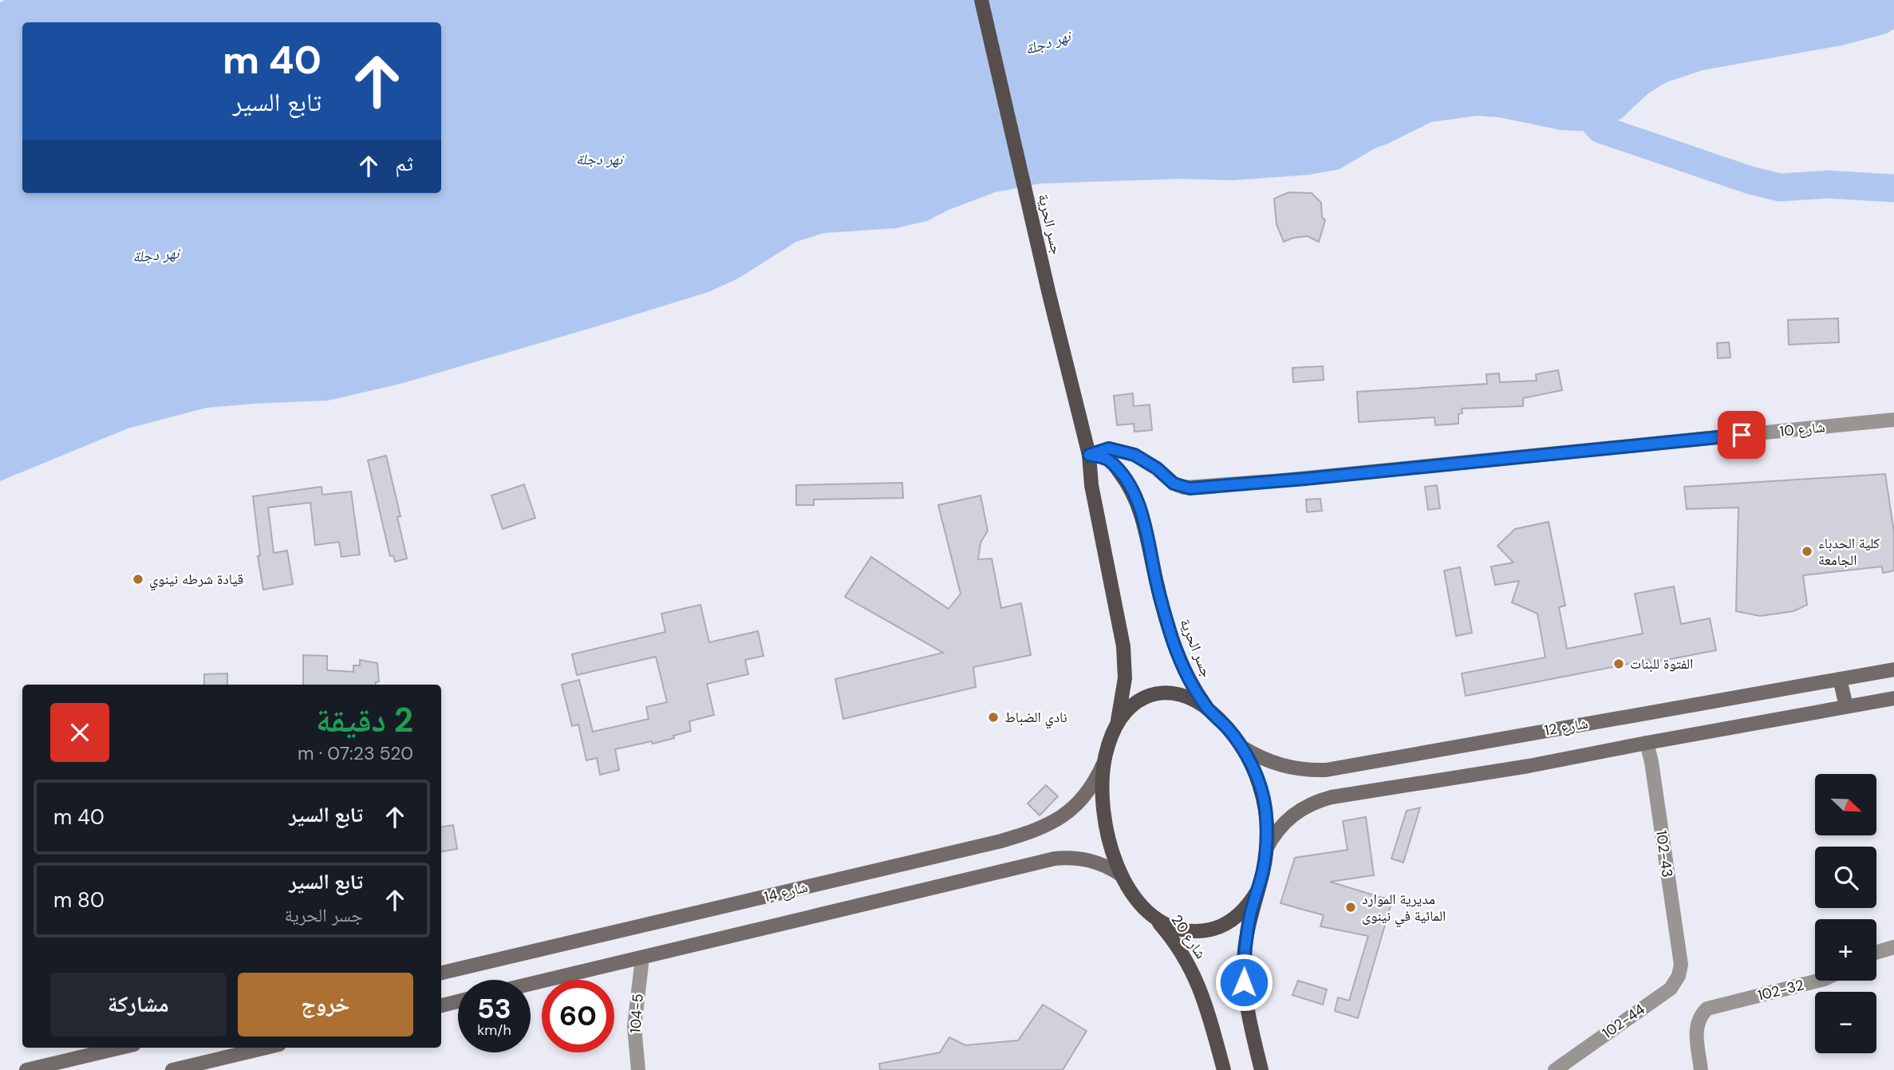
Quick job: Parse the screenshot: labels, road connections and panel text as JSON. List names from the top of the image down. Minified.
{"streets":{"main road":["جسر الحرية","شارع 20"],"street":["شارع 10","شارع 12","102-43","شارع 14","102-32","104-5","102-44"]},"crossings":[["جسر الحرية","شارع 10"],["جسر الحرية","شارع 14"],["جسر الحرية","شارع 20"],["102-43","102-44"]],"water":["نهر دجلة"],"places":["كلية الحدباء الجامعة","قيادة شرطه نينوي","الفتوة للبنات","نادي الضباط","مديرية الموارد المائية في نينوى"],"north":"bottom right","page":{"turn":["40 m","تابع السير"],"then":"ثم","heading":["2 دقيقة","520 m · 07:23"],"map_buttons":["+","−"],"list":[{"name":"تابع السير","value":"40 m"},{"name":"تابع السير","note":"جسر الحرية","value":"80 m"}],"buttons":["خروج","مشاركة"],"speed":"53 km/h","limit":"60"}}
